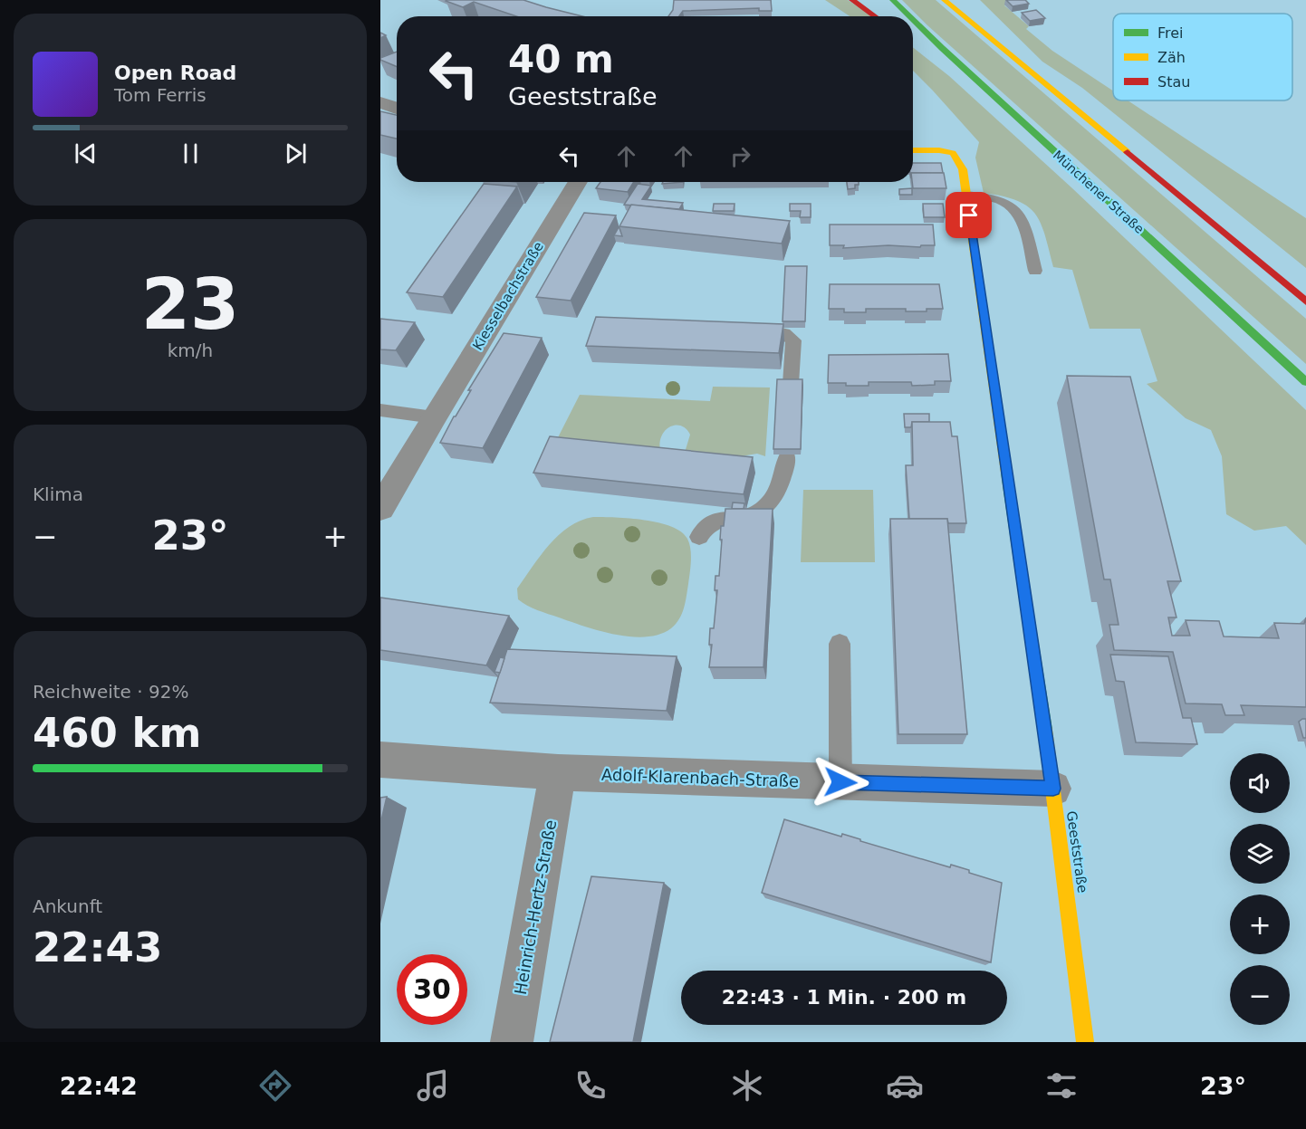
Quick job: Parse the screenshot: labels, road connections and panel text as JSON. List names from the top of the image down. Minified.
{"streets":{"main road":["Münchener Straße","Geeststraße"],"street":["Kiesselbachstraße","Adolf-Klarenbach-Straße","Heinrich-Hertz-Straße"]},"crossings":[["Adolf-Klarenbach-Straße","Geeststraße"],["Adolf-Klarenbach-Straße","Heinrich-Hertz-Straße"]],"legend":["Frei","Zäh","Stau"],"page":{"turn":["40 m","Geeststraße"],"song":["Open Road","Tom Ferris"],"tile":[["23","km/h"],"Klima",["Reichweite · 92%","460 km"],["Ankunft","22:43"]],"heat":["−","23°","+"],"map_buttons":["+","−"],"limit":"30","trip":"22:43 · 1 Min. · 200 m","tabs":["22:42","23°"]}}
